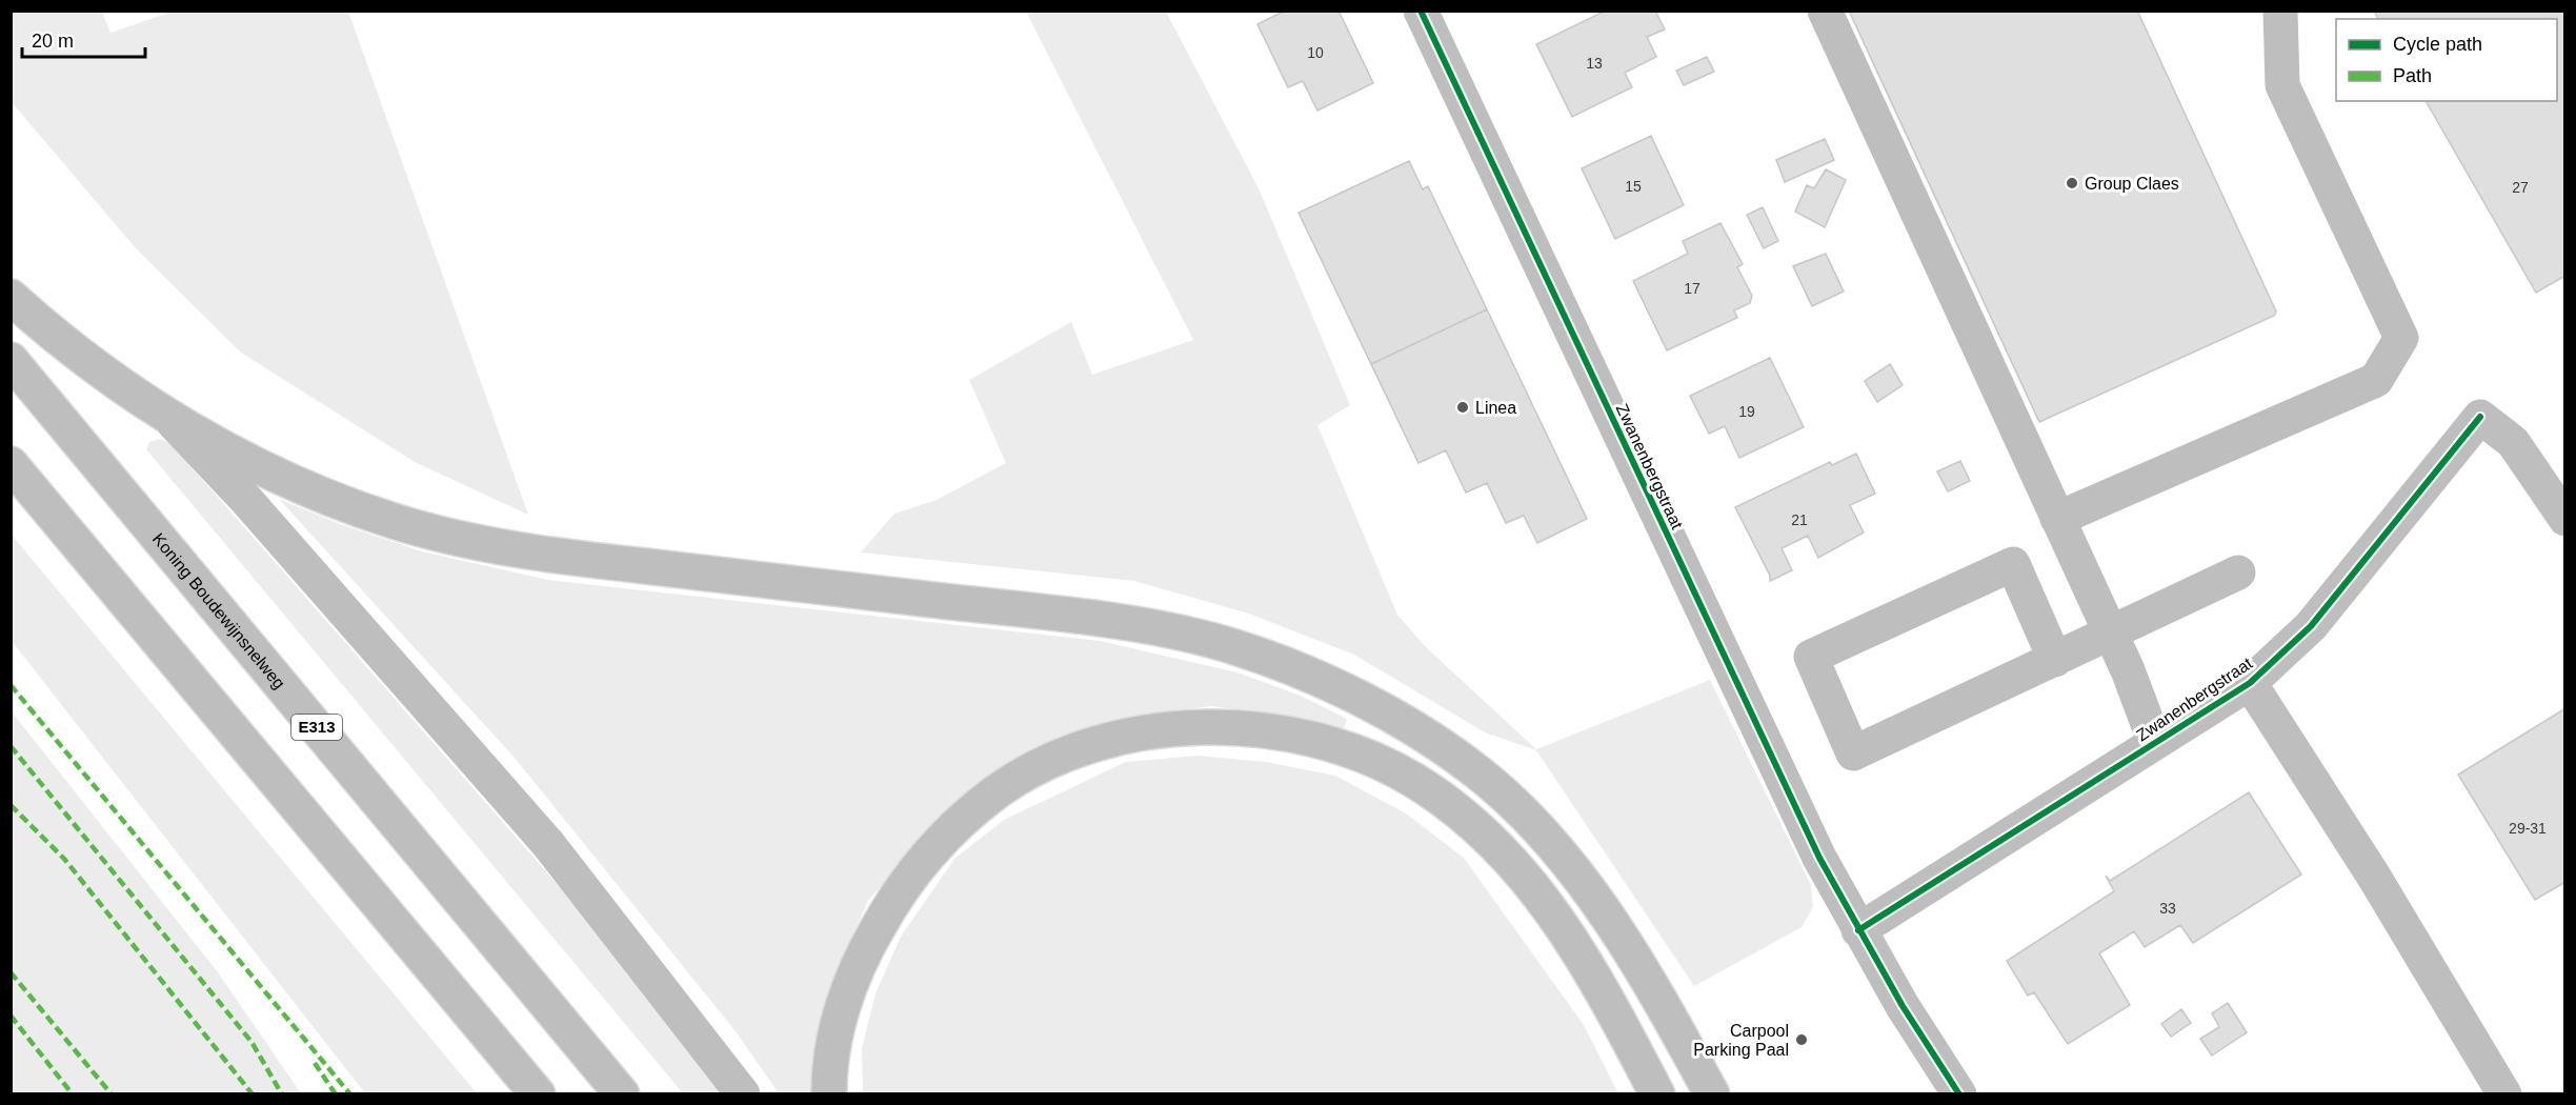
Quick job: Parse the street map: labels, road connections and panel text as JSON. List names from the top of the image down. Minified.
{"streets":{"main road":["Zwanenbergstraat","Koning Boudewijnsnelweg","E313"]},"places":["Group Claes","Linea","Carpool Parking Paal"],"house_numbers":["10","13","15","27","17","19","21","29-31","33"],"legend":["Cycle path","Path"],"scale_bar":"20 m"}
